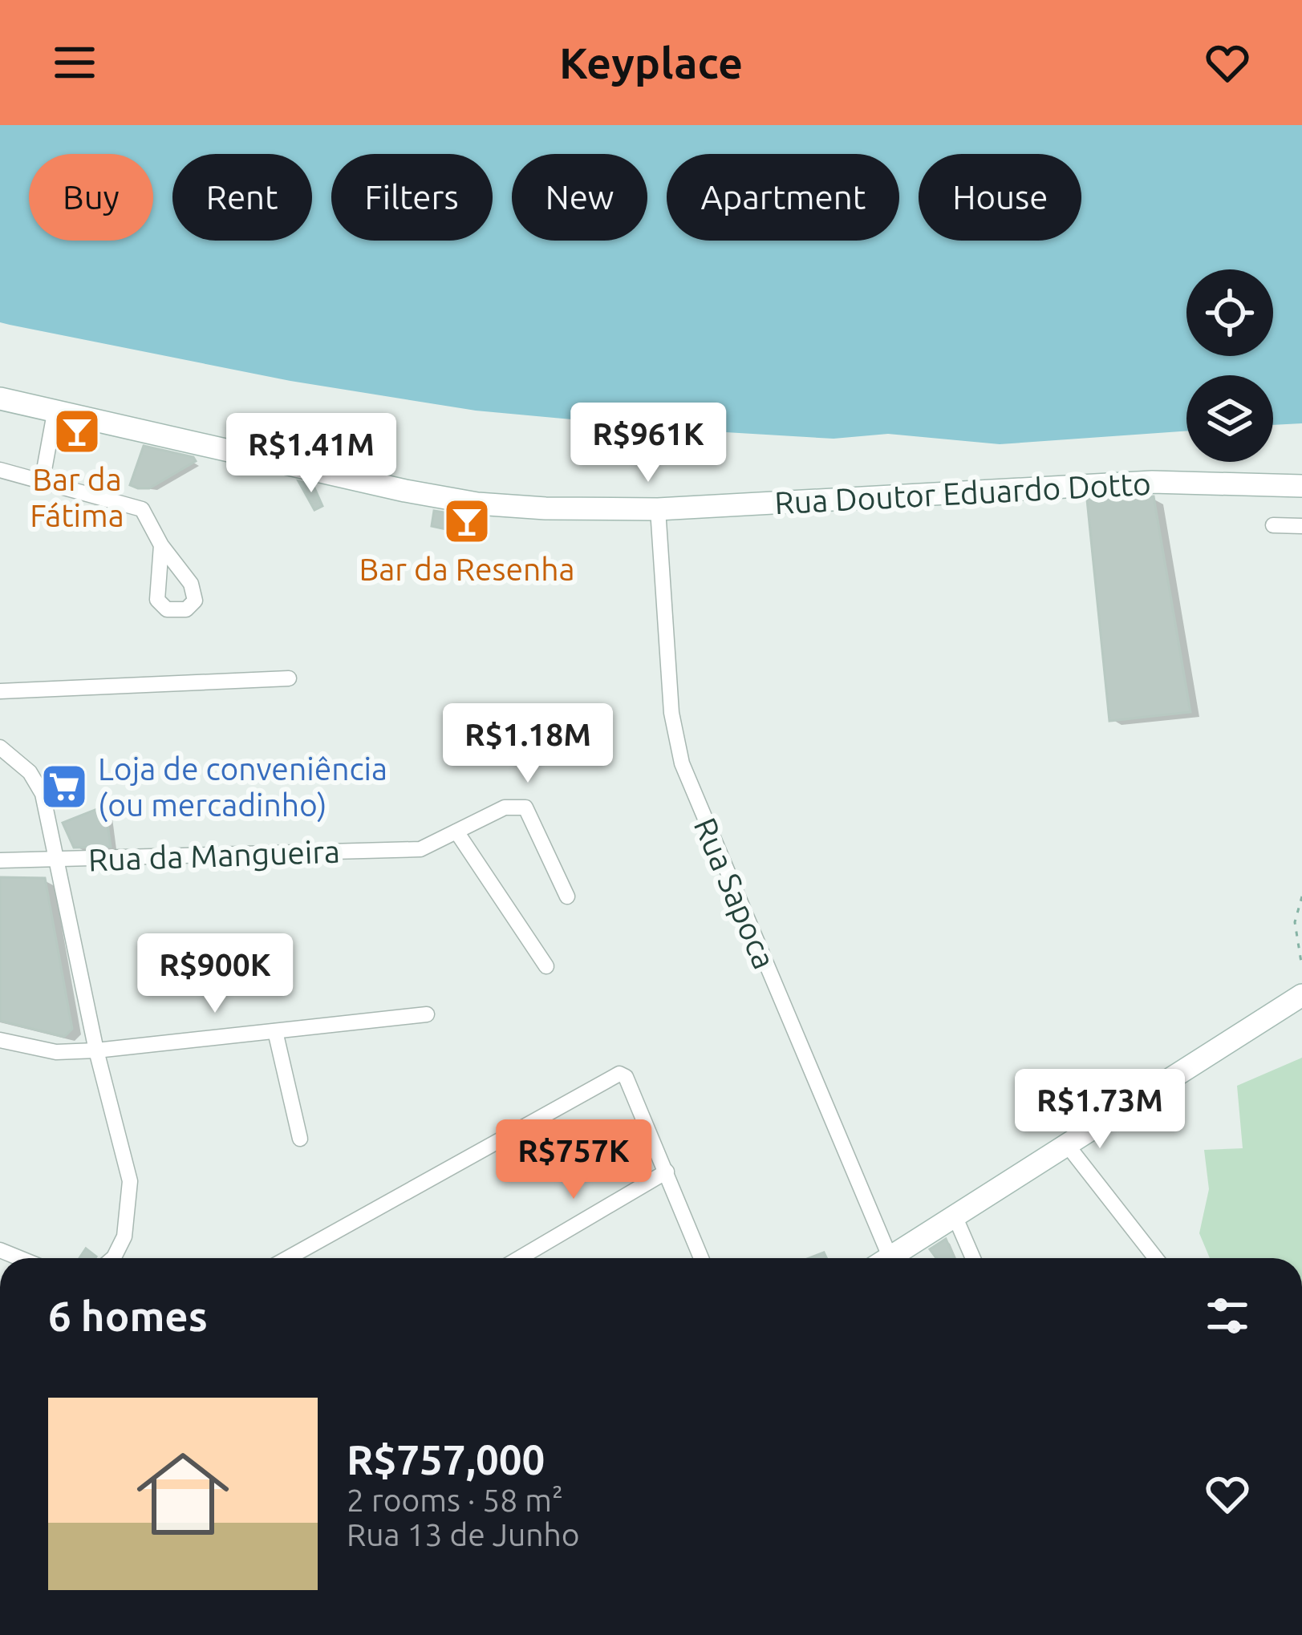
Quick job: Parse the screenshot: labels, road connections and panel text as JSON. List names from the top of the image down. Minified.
{"streets":{"main road":["Rua Doutor Eduardo Dotto"],"street":["Rua da Mangueira","Rua Sapoca"]},"crossings":[["Rua Doutor Eduardo Dotto","Rua Sapoca"]],"places":{"bar":["Bar da Fátima","Bar da Resenha"],"supermarket":["Loja de conveniência (ou mercadinho)"]},"page":{"header":"Keyplace","chip":["Buy","Rent","Filters","New","Apartment","House"],"price":["R$961K","R$1.41M","R$1.18M","R$900K","R$1.73M","R$757K"],"heading":"6 homes","list":[{"name":"R$757,000","note":"2 rooms · 58 m² · Rua 13 de Junho"}]}}
